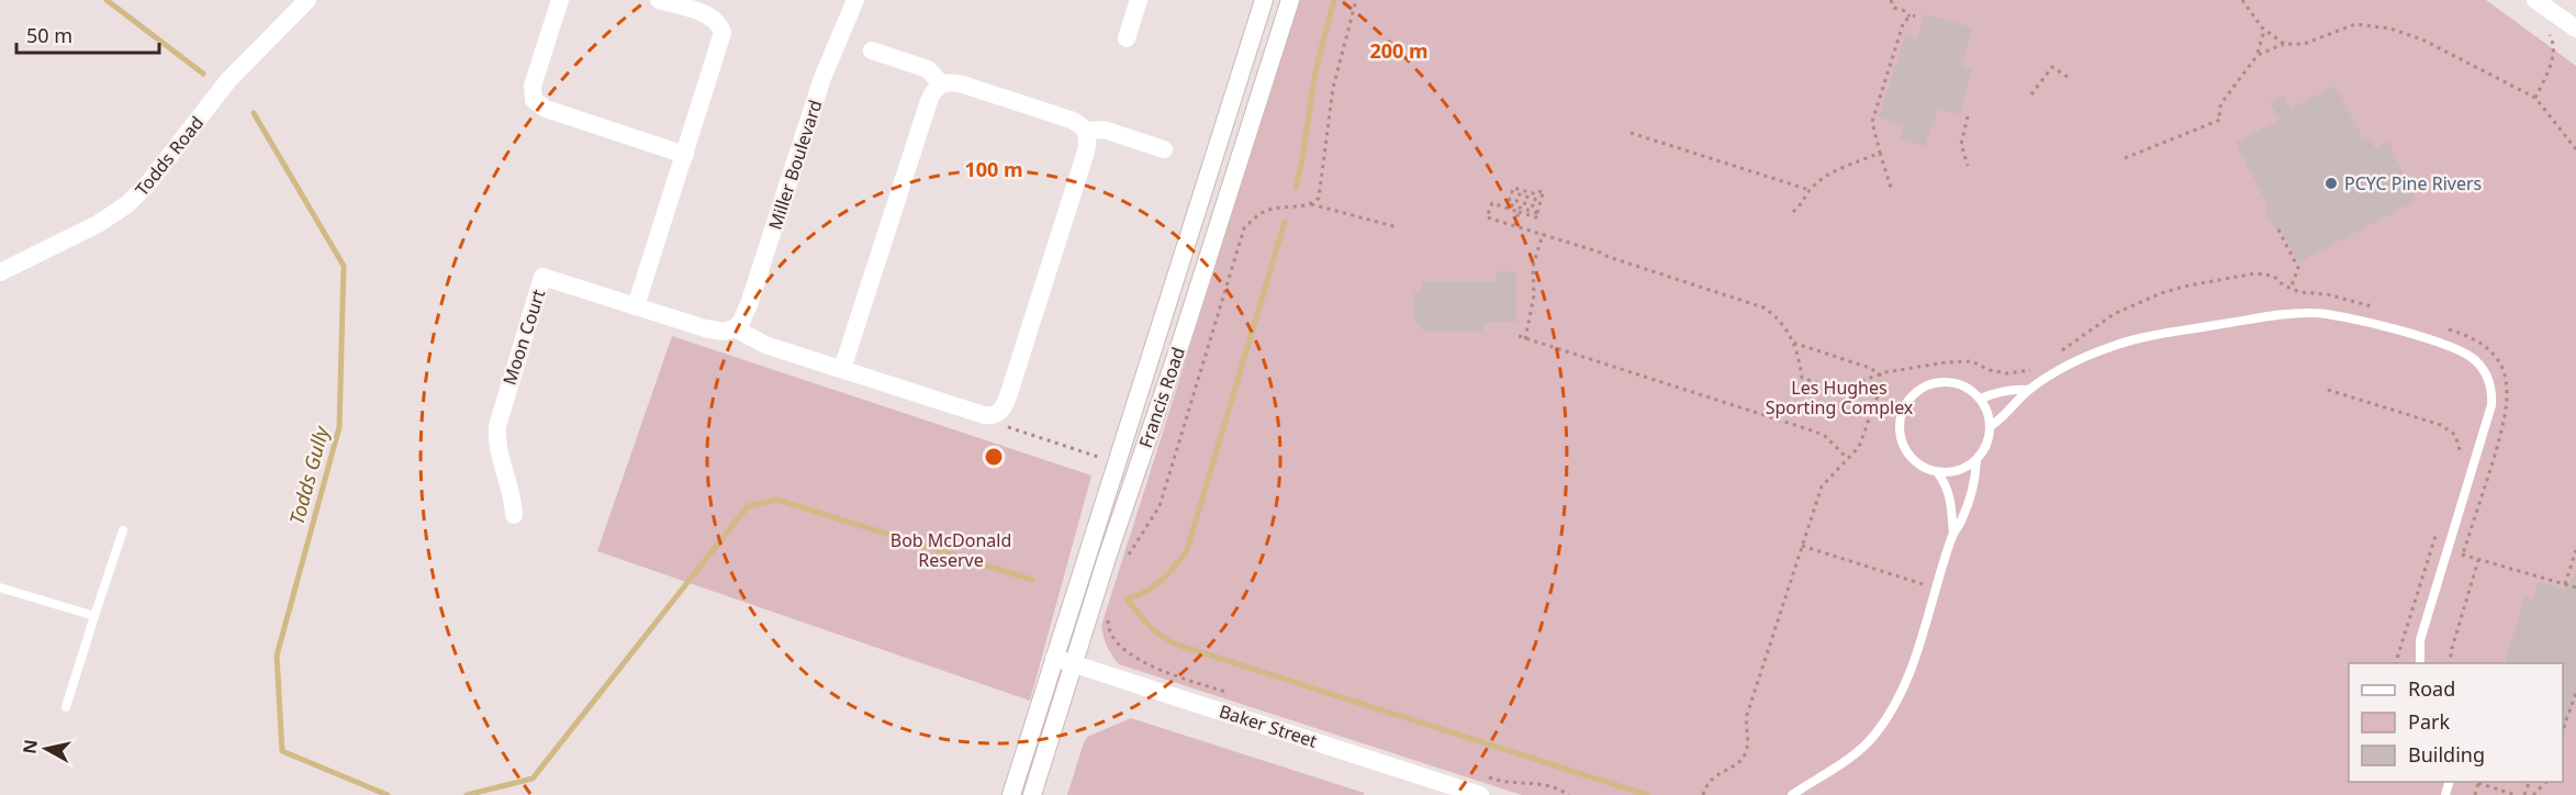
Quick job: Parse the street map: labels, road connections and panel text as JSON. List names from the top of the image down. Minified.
{"streets":{"street":["Todds Road","Miller Boulevard","Moon Court","Francis Road","Baker Street"]},"crossings":[["Miller Boulevard","Moon Court"],["Francis Road","Baker Street"]],"water":["Todds Gully"],"parks":["Les Hughes Sporting Complex","Bob McDonald Reserve"],"places":["PCYC Pine Rivers"],"legend":["Road","Park","Building"],"scale_bar":"50 m","north":"left","rings":["200 m","100 m"]}
